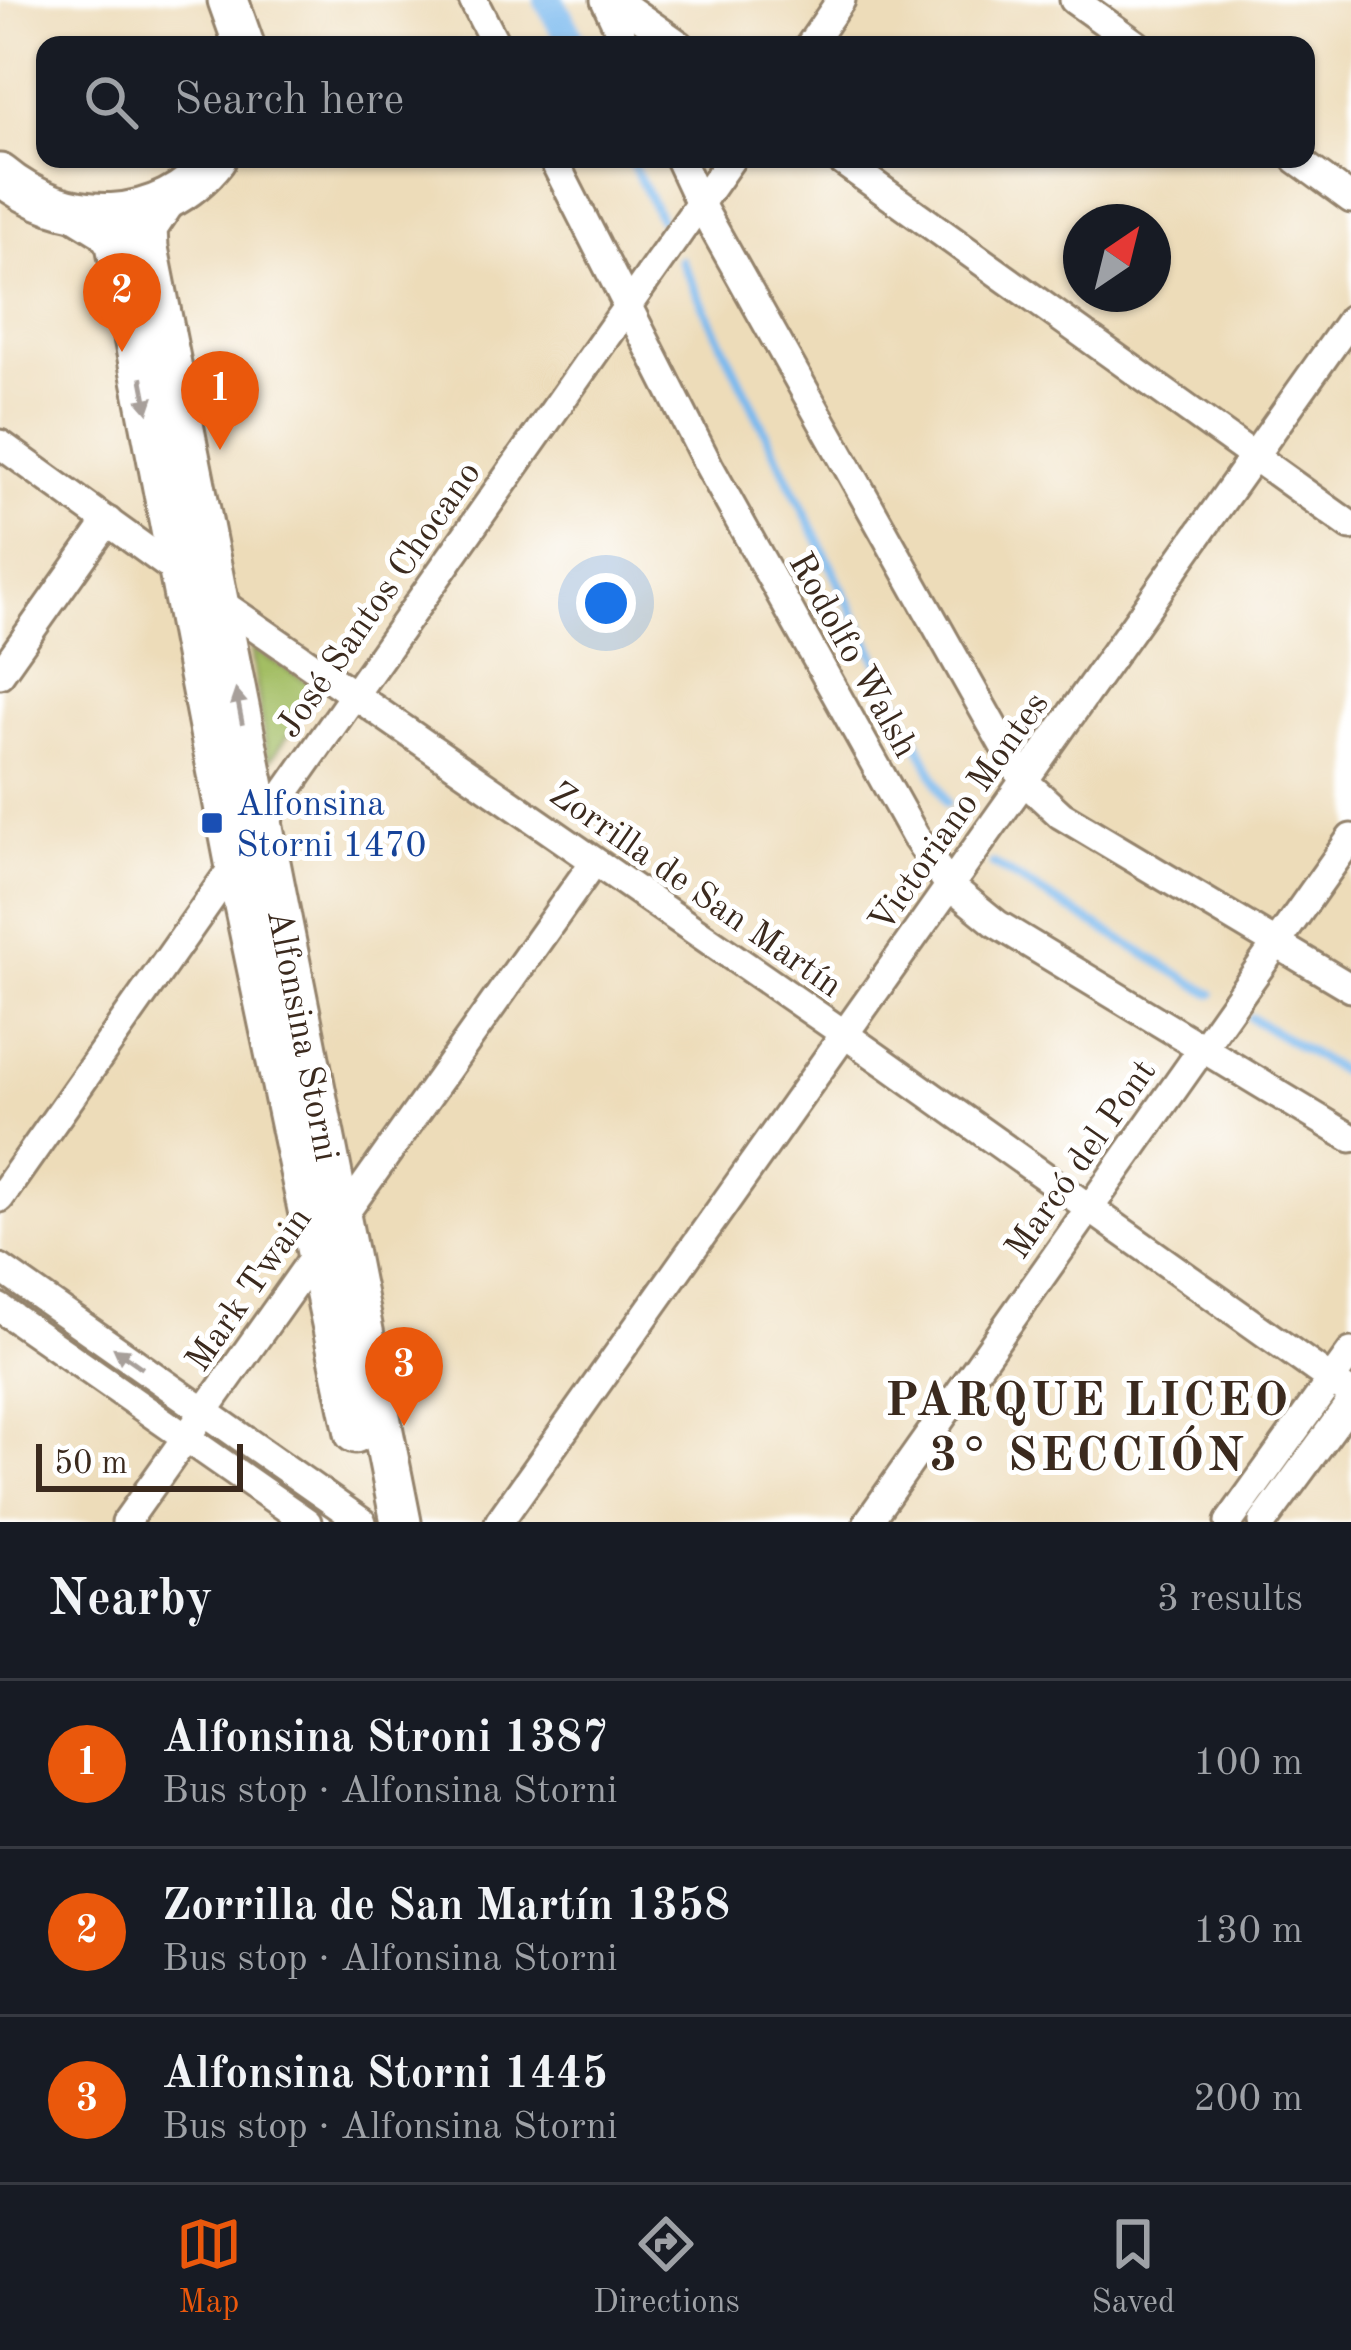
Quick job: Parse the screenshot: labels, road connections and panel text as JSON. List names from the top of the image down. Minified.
{"streets":{"street":["José Santos Chocano","Rodolfo Walsh","Victoriano Montes","Zorrilla de San Martín","Alfonsina Storni","Marcó del Pont","Mark Twain"]},"crossings":[["José Santos Chocano","Rodolfo Walsh"],["José Santos Chocano","Zorrilla de San Martín"],["José Santos Chocano","Alfonsina Storni"],["Rodolfo Walsh","Victoriano Montes"],["Rodolfo Walsh","Marcó del Pont"],["Victoriano Montes","Zorrilla de San Martín"],["Zorrilla de San Martín","Alfonsina Storni"],["Zorrilla de San Martín","Marcó del Pont"],["Zorrilla de San Martín","Mark Twain"],["Alfonsina Storni","Mark Twain"]],"districts":["PARQUE LICEO 3° SECCIÓN"],"places":{"transit":["Alfonsina Storni 1470"]},"scale_bar":"50 m","north":"top right","page":{"search":"Search here","pins":["2","1","3"],"scale":"50 m","heading":["Nearby","3 results"],"list":[{"mark":"1","name":"Alfonsina Stroni 1387","note":"Bus stop · Alfonsina Storni","value":"100 m"},{"mark":"2","name":"Zorrilla de San Martín 1358","note":"Bus stop · Alfonsina Storni","value":"130 m"},{"mark":"3","name":"Alfonsina Storni 1445","note":"Bus stop · Alfonsina Storni","value":"200 m"}],"nav":["Map","Directions","Saved"]}}
